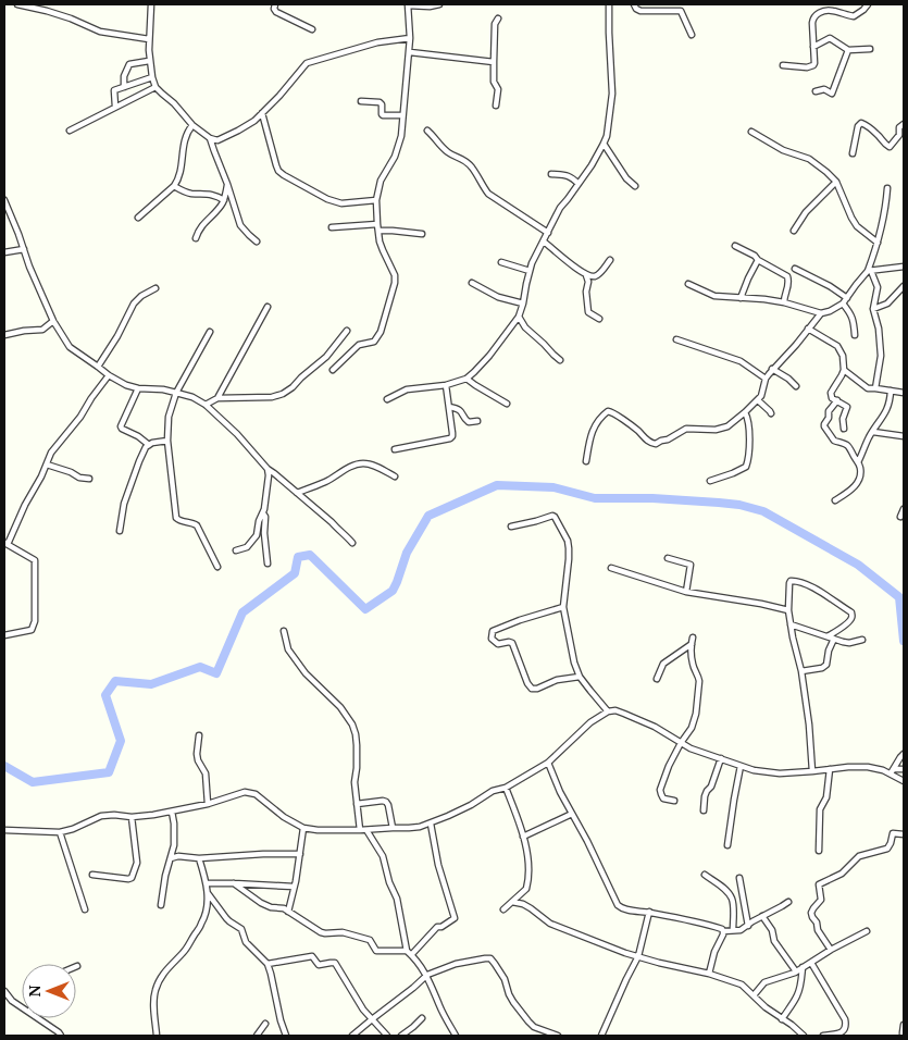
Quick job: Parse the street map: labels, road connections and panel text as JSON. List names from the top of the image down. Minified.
{"north":"left"}
